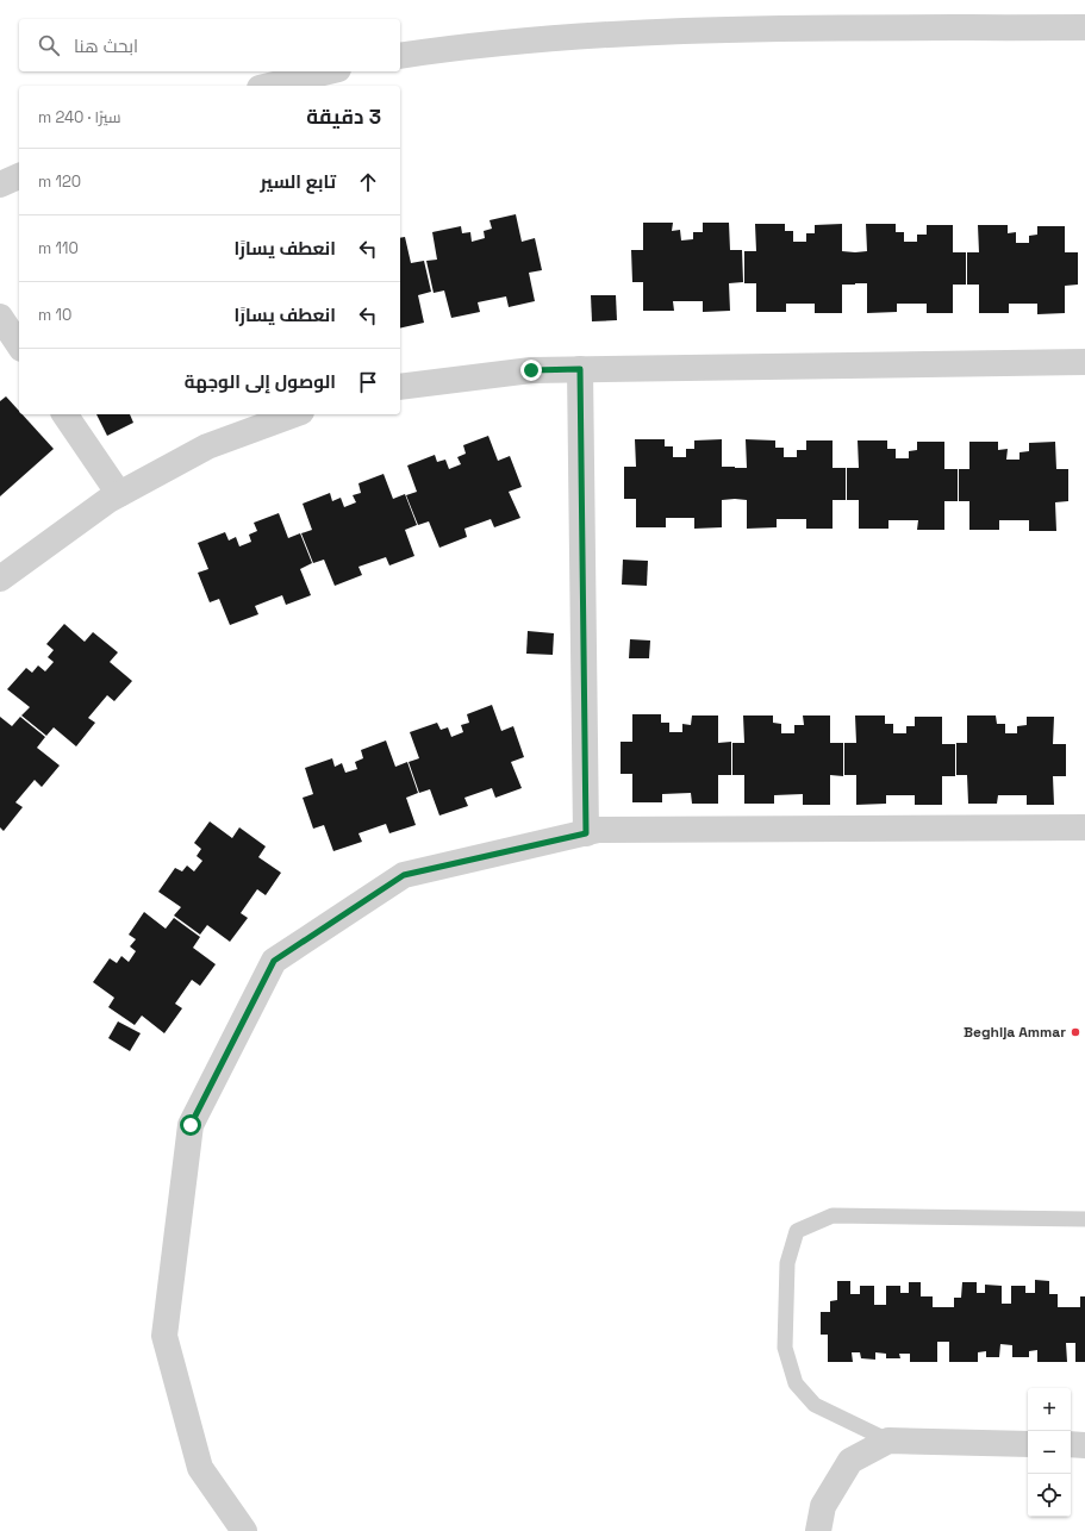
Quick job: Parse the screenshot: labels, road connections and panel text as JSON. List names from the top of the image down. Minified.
{"places":["Beghija Ammar"],"page":{"search":"ابحث هنا","heading":["3 دقيقة","سيرًا · 240 m"],"list":[["تابع السير","120 m"],["انعطف يسارًا","110 m"],["انعطف يسارًا","10 m"],"الوصول إلى الوجهة"],"map_buttons":["+","−"]}}
